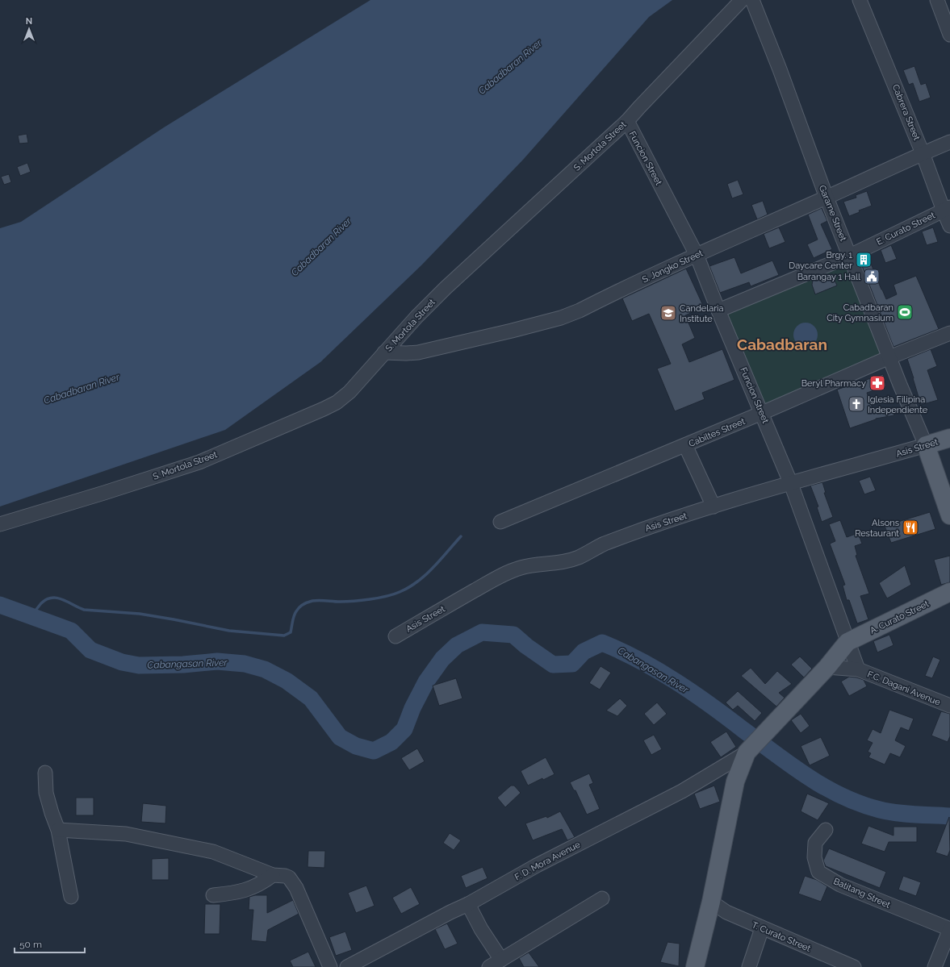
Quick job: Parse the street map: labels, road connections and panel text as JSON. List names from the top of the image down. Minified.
{"streets":{"main road":["Garame Street","Asis Street","A. Curato Street"],"street":["Cabrera Street","S. Mortola Street","Funcion Street","E. Curato Street","S. Jongko Street","Cabiltes Street","F.C. Dagani Avenue","F. D. Mora Avenue","Batitang Street","T. Curato Street"]},"crossings":[["Cabrera Street","E. Curato Street"],["Cabrera Street","S. Jongko Street"],["S. Mortola Street","Funcion Street"],["S. Mortola Street","S. Jongko Street"],["Funcion Street","E. Curato Street"],["Funcion Street","S. Jongko Street"],["Funcion Street","Cabiltes Street"],["Funcion Street","Asis Street"],["Funcion Street","A. Curato Street"],["Funcion Street","F.C. Dagani Avenue"],["Garame Street","E. Curato Street"],["Garame Street","S. Jongko Street"],["Garame Street","Cabiltes Street"],["Garame Street","Asis Street"]],"districts":["Cabadbaran"],"water":["Cabadbaran River","Cabangasan River"],"places":{"building":["Brgy. 1 Daycare Center"],"public building":["Barangay 1 Hall"],"sports":["Cabadbaran City Gymnasium"],"school or university":["Candelaria Institute"],"pharmacy":["Beryl Pharmacy"],"church":["Iglesia Filipina Independiente"],"restaurant":["Alsons Restaurant"]},"scale_bar":"50 m","north":"top"}
